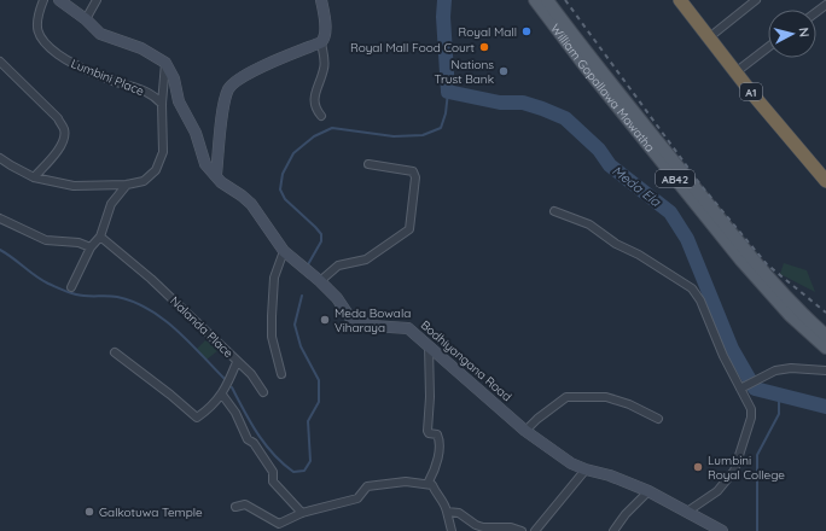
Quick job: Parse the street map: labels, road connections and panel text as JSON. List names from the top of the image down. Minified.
{"streets":{"highway":["A1"],"main road":["William Gopallawa Mawatha","AB42"],"street":["Lumbini Place","Nalanda Place","Bodhiyangana Road"]},"water":["Meda Ela"],"places":["Royal Mall","Royal Mall Food Court","Nations Trust Bank","Meda Bowala Viharaya","Lumbini Royal College","Galkotuwa Temple"],"north":"right"}
